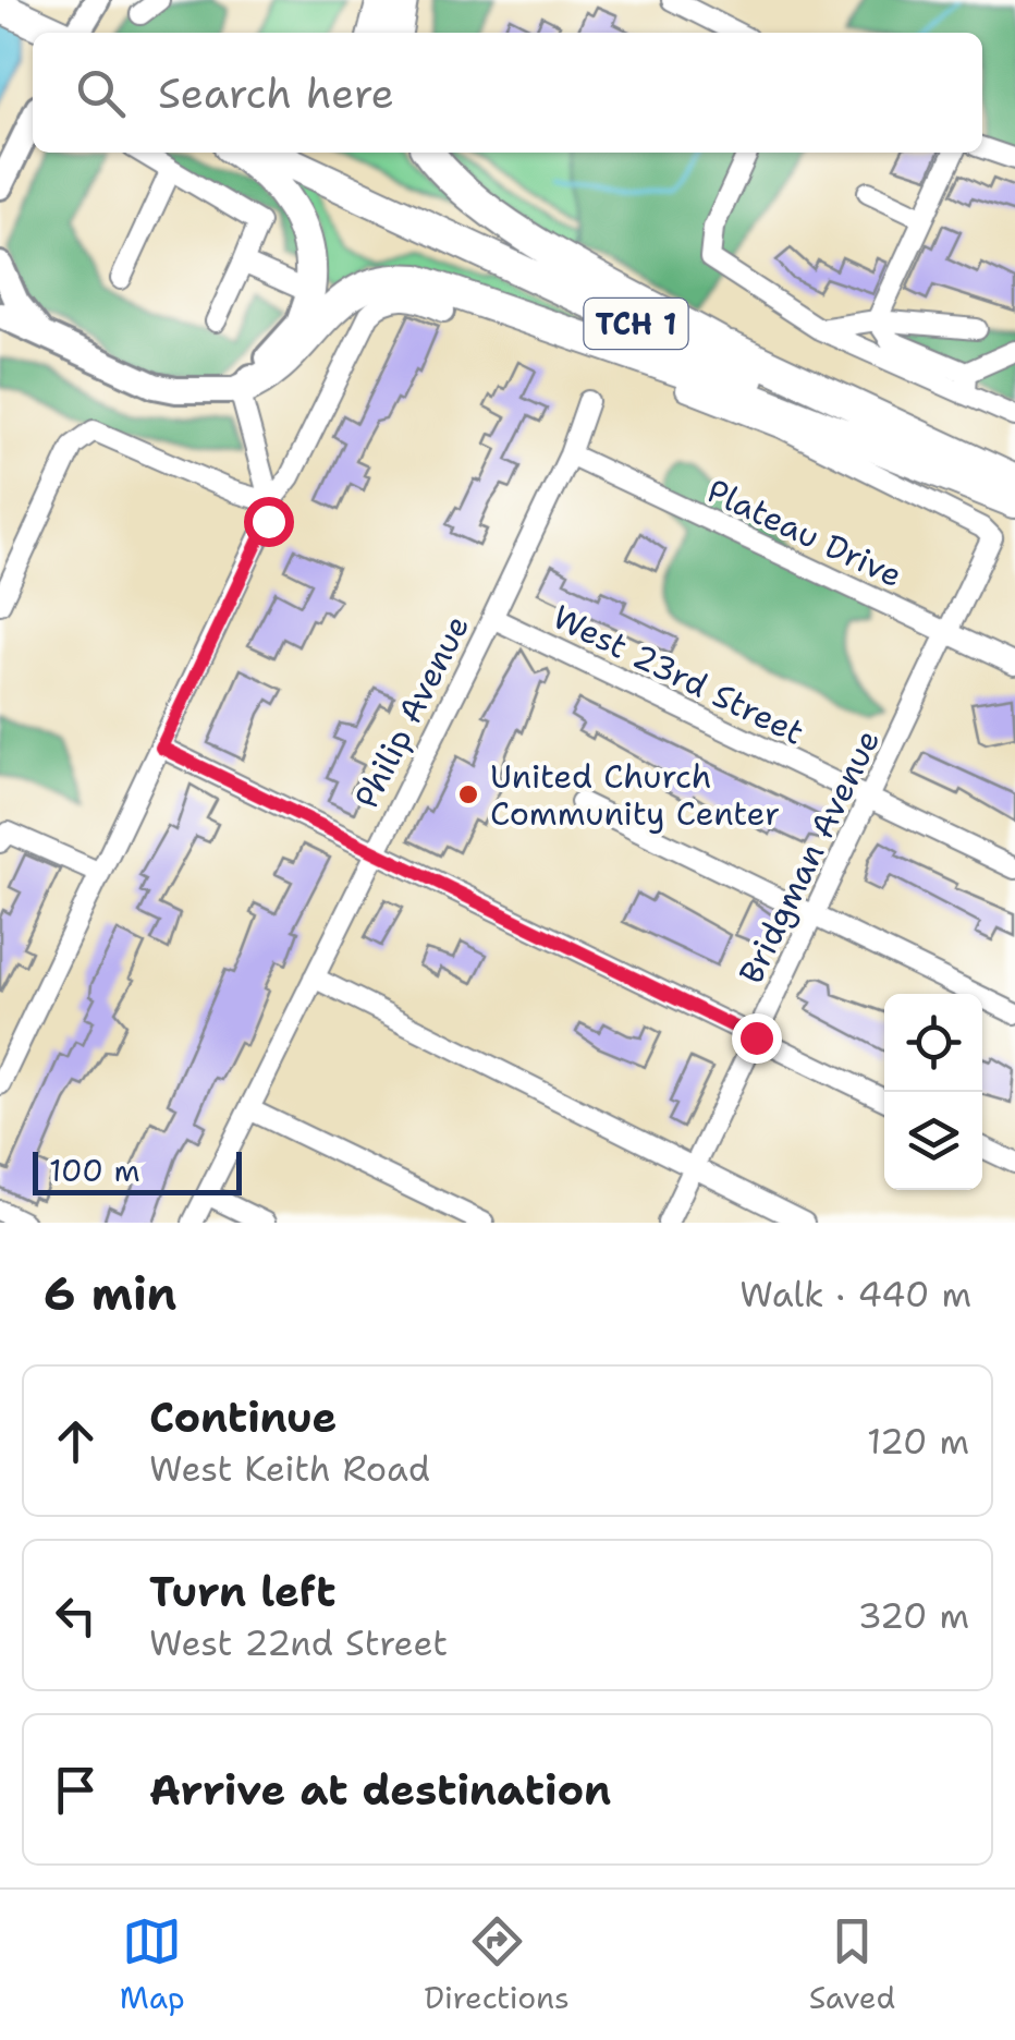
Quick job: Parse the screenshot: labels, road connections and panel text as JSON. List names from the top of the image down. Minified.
{"streets":{"highway":["TCH 1"],"street":["Plateau Drive","West 23rd Street","Philip Avenue","Bridgman Avenue"]},"crossings":[["Plateau Drive","Philip Avenue"],["Plateau Drive","Bridgman Avenue"],["West 23rd Street","Philip Avenue"],["West 23rd Street","Bridgman Avenue"]],"places":["United Church Community Center"],"scale_bar":"100 m","page":{"search":"Search here","scale":"100 m","heading":["6 min","Walk · 440 m"],"list":[["Continue","West Keith Road","120 m"],["Turn left","West 22nd Street","320 m"],"Arrive at destination"],"nav":["Map","Directions","Saved"]}}
